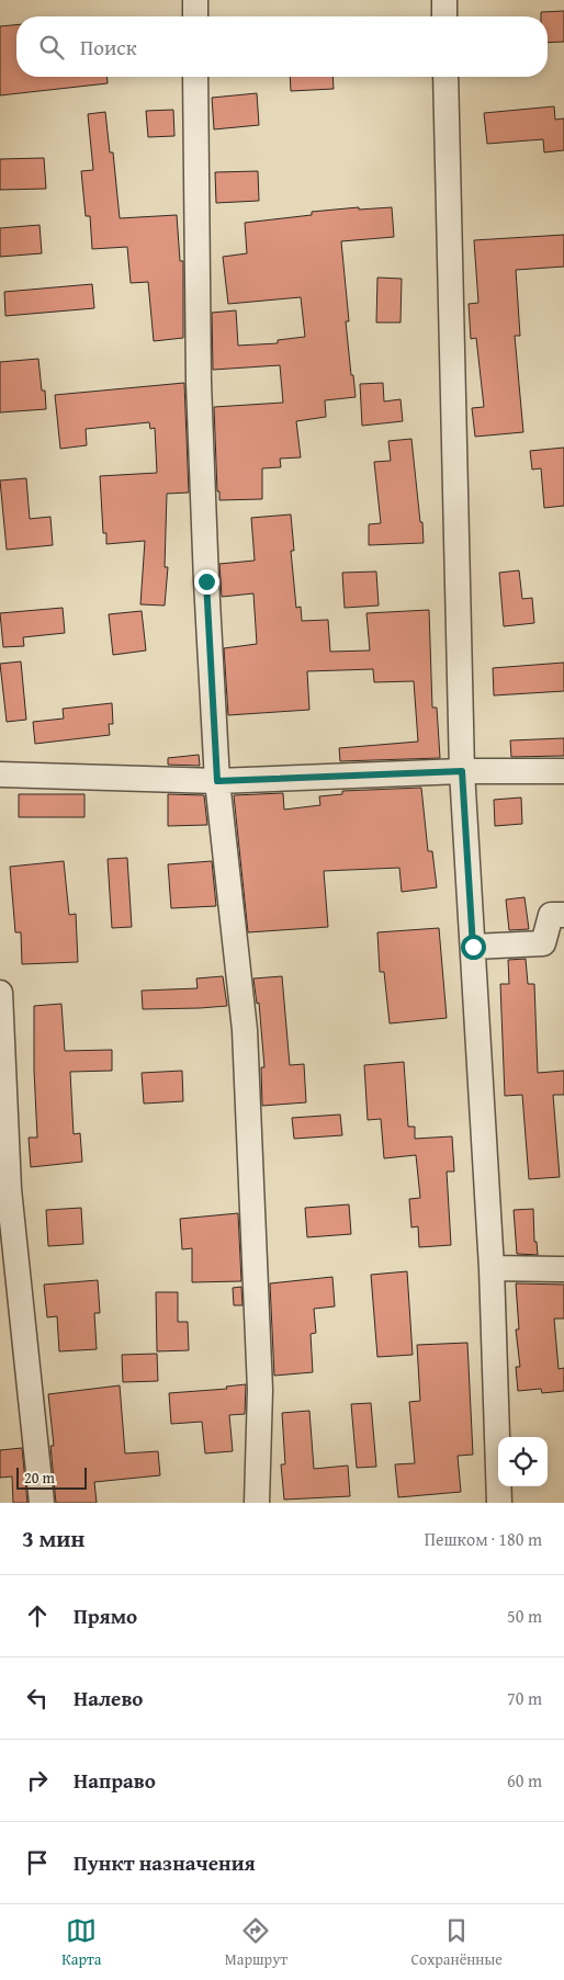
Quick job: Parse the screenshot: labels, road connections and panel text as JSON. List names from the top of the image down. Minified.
{"scale_bar":"20 m","page":{"search":"Поиск","scale":"20 m","heading":["3 мин","Пешком · 180 m"],"list":[["Прямо","50 m"],["Налево","70 m"],["Направо","60 m"],"Пункт назначения"],"nav":["Карта","Маршрут","Сохранённые"]}}
